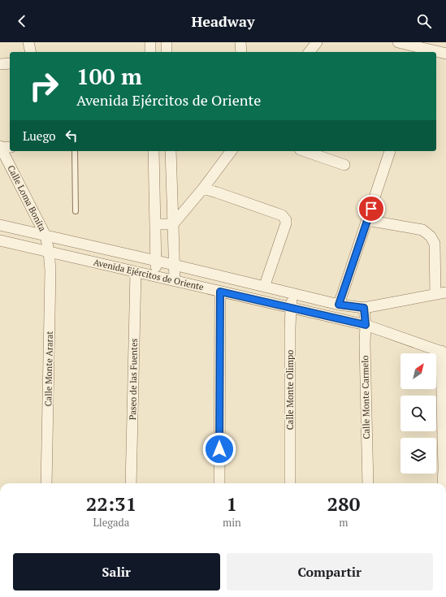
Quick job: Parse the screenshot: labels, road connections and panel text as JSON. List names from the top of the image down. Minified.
{"streets":{"street":["Calle Loma Bonita","Avenida Ejércitos de Oriente","Calle Monte Ararat","Paseo de las Fuentes","Calle Monte Olimpo","Calle Monte Carmelo"]},"crossings":[["Calle Loma Bonita","Avenida Ejércitos de Oriente"],["Calle Loma Bonita","Calle Monte Ararat"],["Avenida Ejércitos de Oriente","Calle Monte Ararat"],["Avenida Ejércitos de Oriente","Paseo de las Fuentes"],["Avenida Ejércitos de Oriente","Calle Monte Olimpo"],["Avenida Ejércitos de Oriente","Calle Monte Carmelo"]],"north":"top right","page":{"header":"Headway","turn":["100 m","Avenida Ejércitos de Oriente"],"then":"Luego","eta":["22:31","Llegada","1","min","280","m"],"buttons":["Salir","Compartir"]}}
